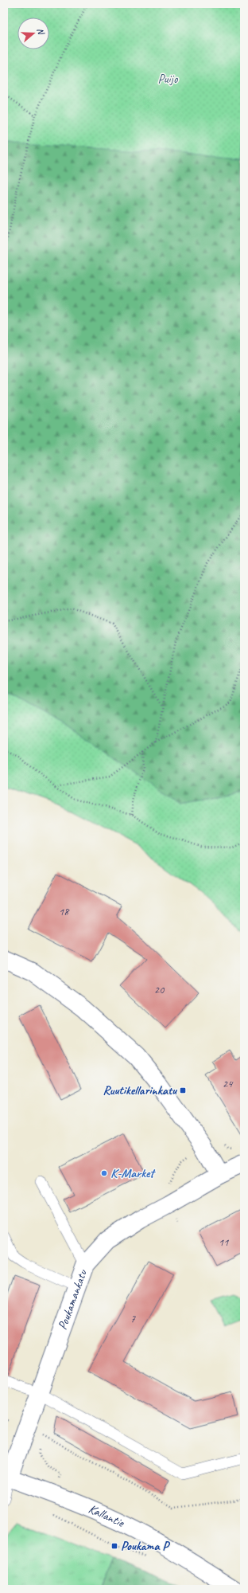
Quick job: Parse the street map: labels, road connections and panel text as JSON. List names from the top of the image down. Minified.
{"streets":{"street":["Poukamankatu","Kallantie"]},"crossings":[["Poukamankatu","Kallantie"]],"parks":["Puijo"],"places":{"transit":["Ruutikellarinkatu","Poukama P"],"other":["K-Market"]},"house_numbers":["18","20","24","11","7"],"north":"right"}
